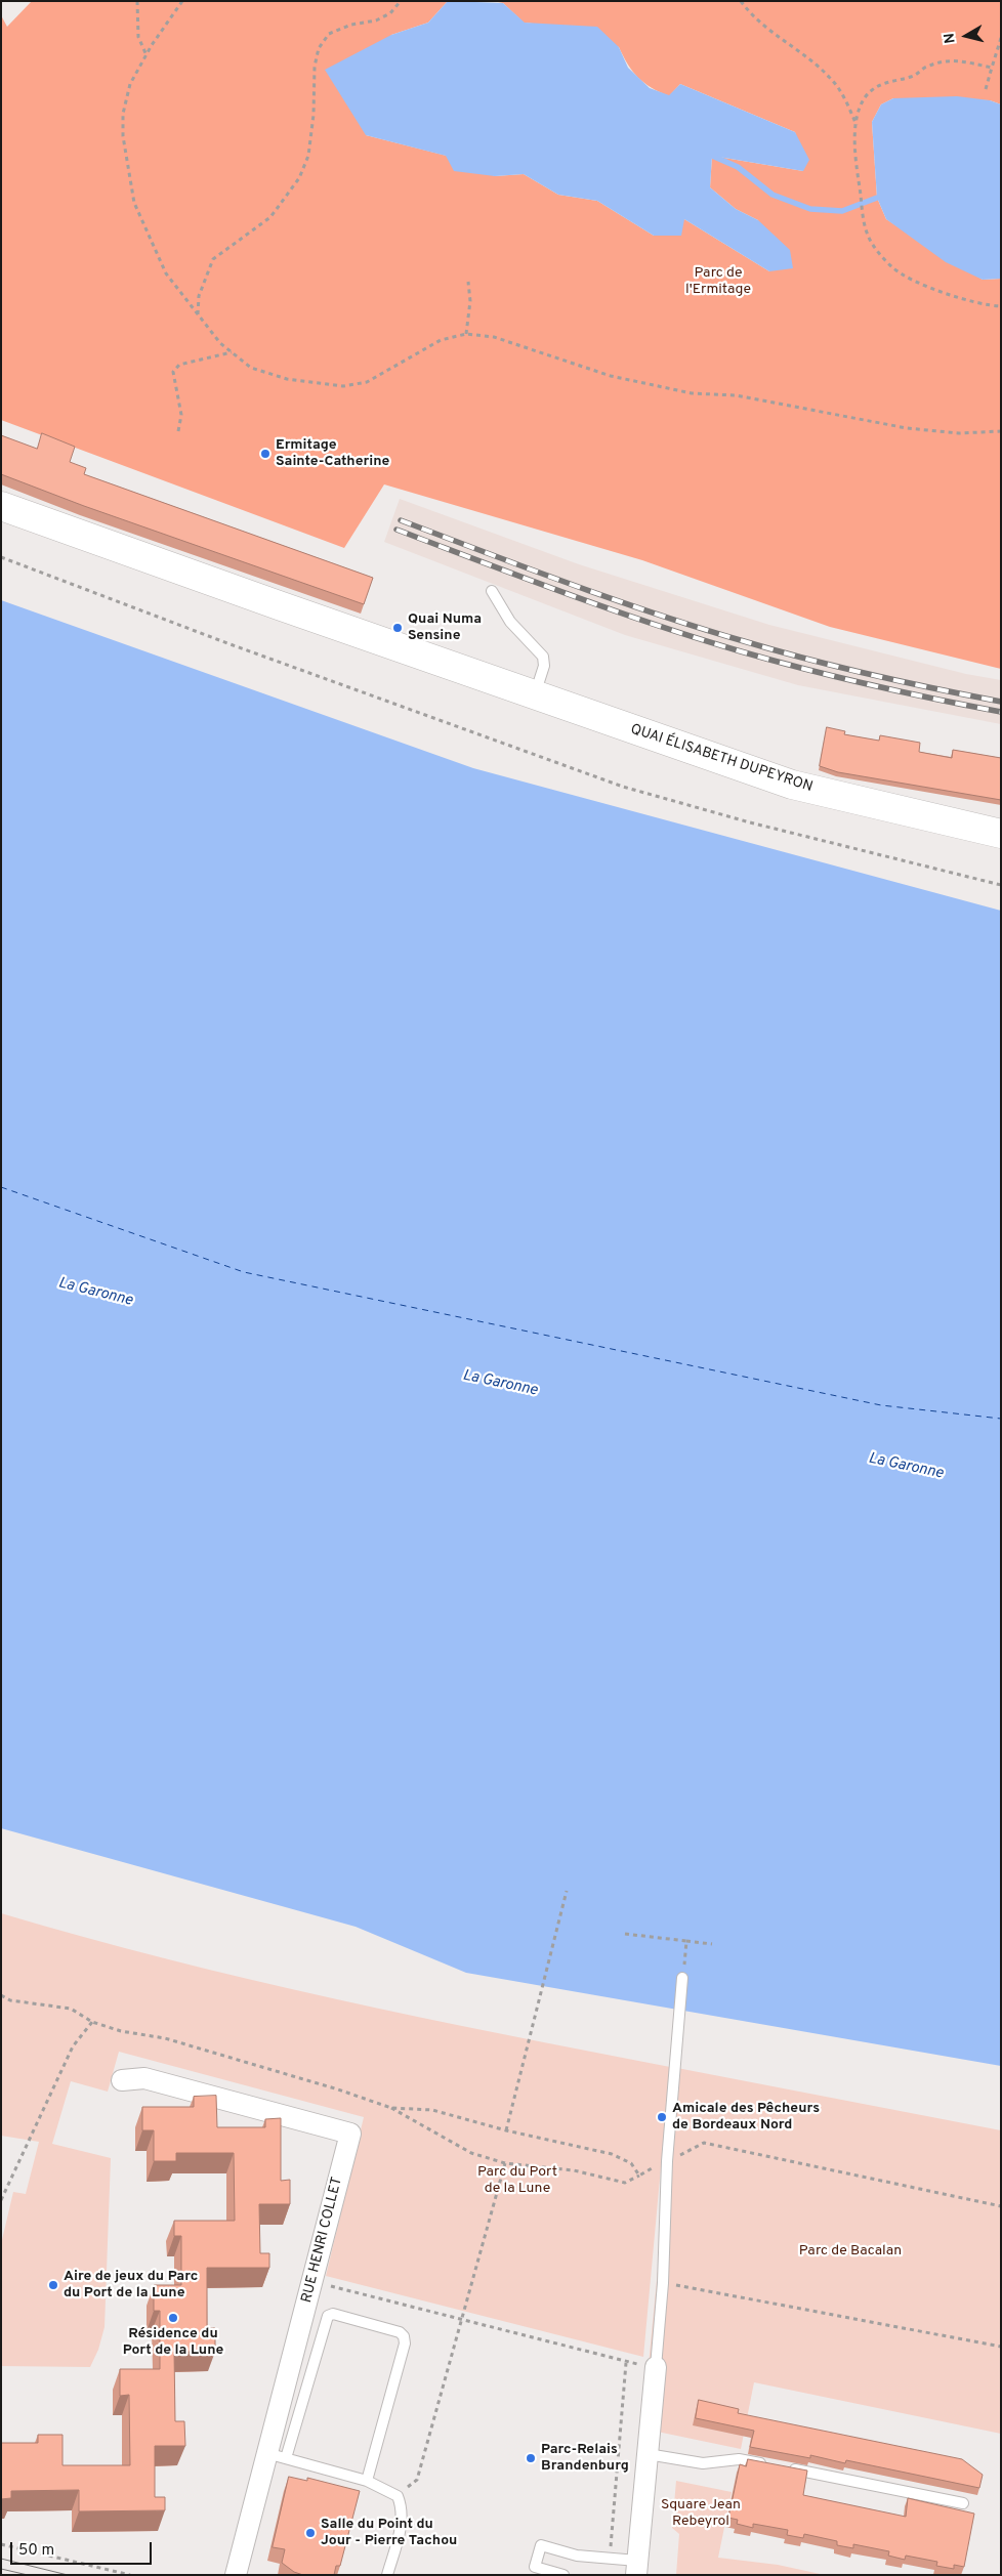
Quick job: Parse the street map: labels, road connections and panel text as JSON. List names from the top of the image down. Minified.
{"streets":{"main road":["QUAI ÉLISABETH DUPEYRON"],"street":["RUE HENRI COLLET"]},"water":["La Garonne"],"parks":["Parc de l'Ermitage","Parc du Port de la Lune","Parc de Bacalan","Square Jean Rebeyrol"],"places":["Ermitage Sainte-Catherine","Quai Numa Sensine","Amicale des Pêcheurs de Bordeaux Nord","Aire de jeux du Parc du Port de la Lune","Résidence du Port de la Lune","Parc-Relais Brandenburg","Salle du Point du Jour - Pierre Tachou"],"scale_bar":"50 m","north":"left"}
